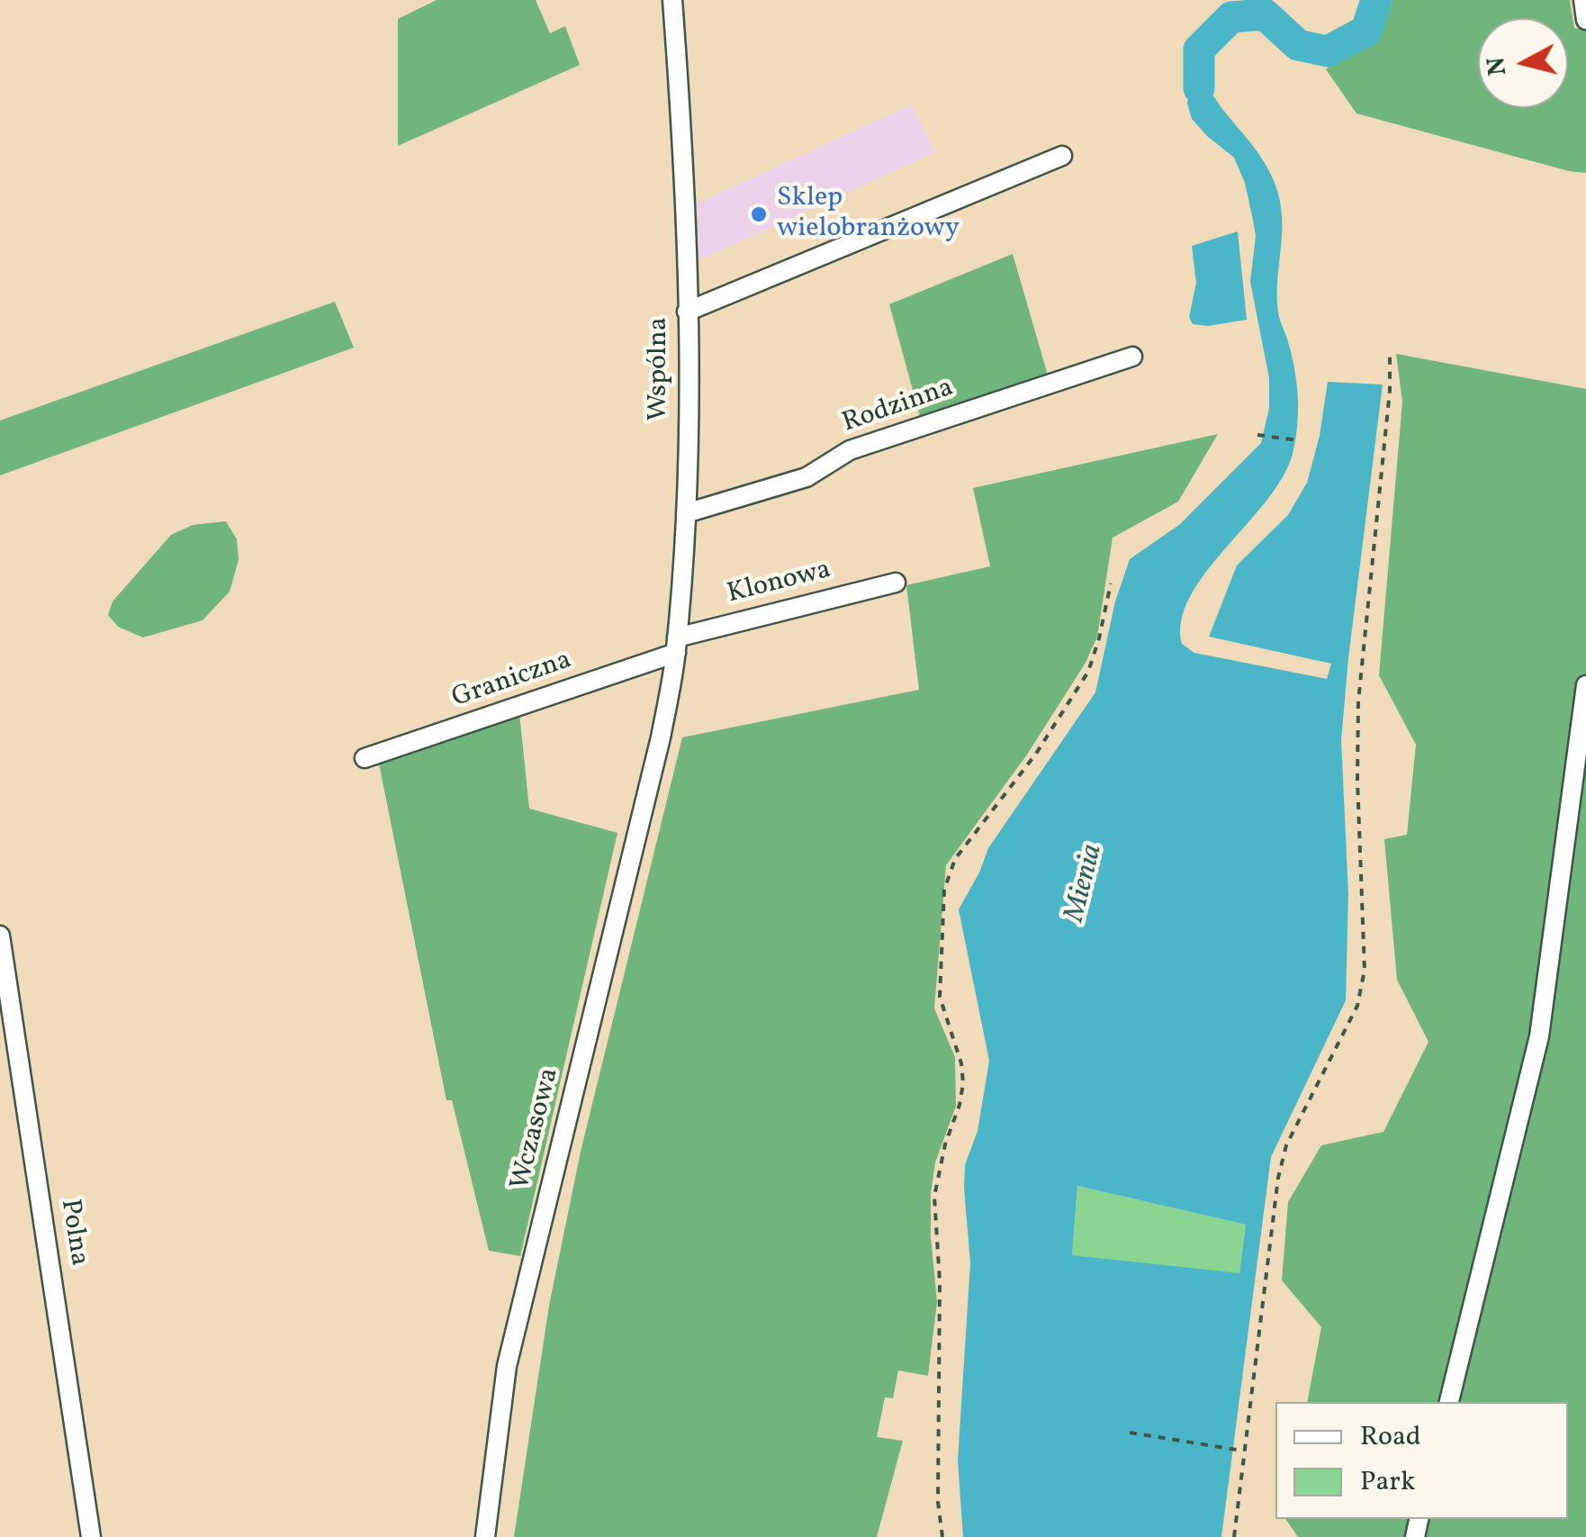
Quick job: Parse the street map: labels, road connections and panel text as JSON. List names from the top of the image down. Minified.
{"streets":{"street":["Wspólna","Rodzinna","Klonowa","Graniczna","Wczasowa","Polna"]},"crossings":[["Wspólna","Rodzinna"],["Wspólna","Klonowa"],["Wspólna","Graniczna"],["Wspólna","Wczasowa"],["Klonowa","Graniczna"]],"water":["Mienia"],"places":["Sklep wielobranżowy"],"legend":["Road","Park"],"north":"left"}
